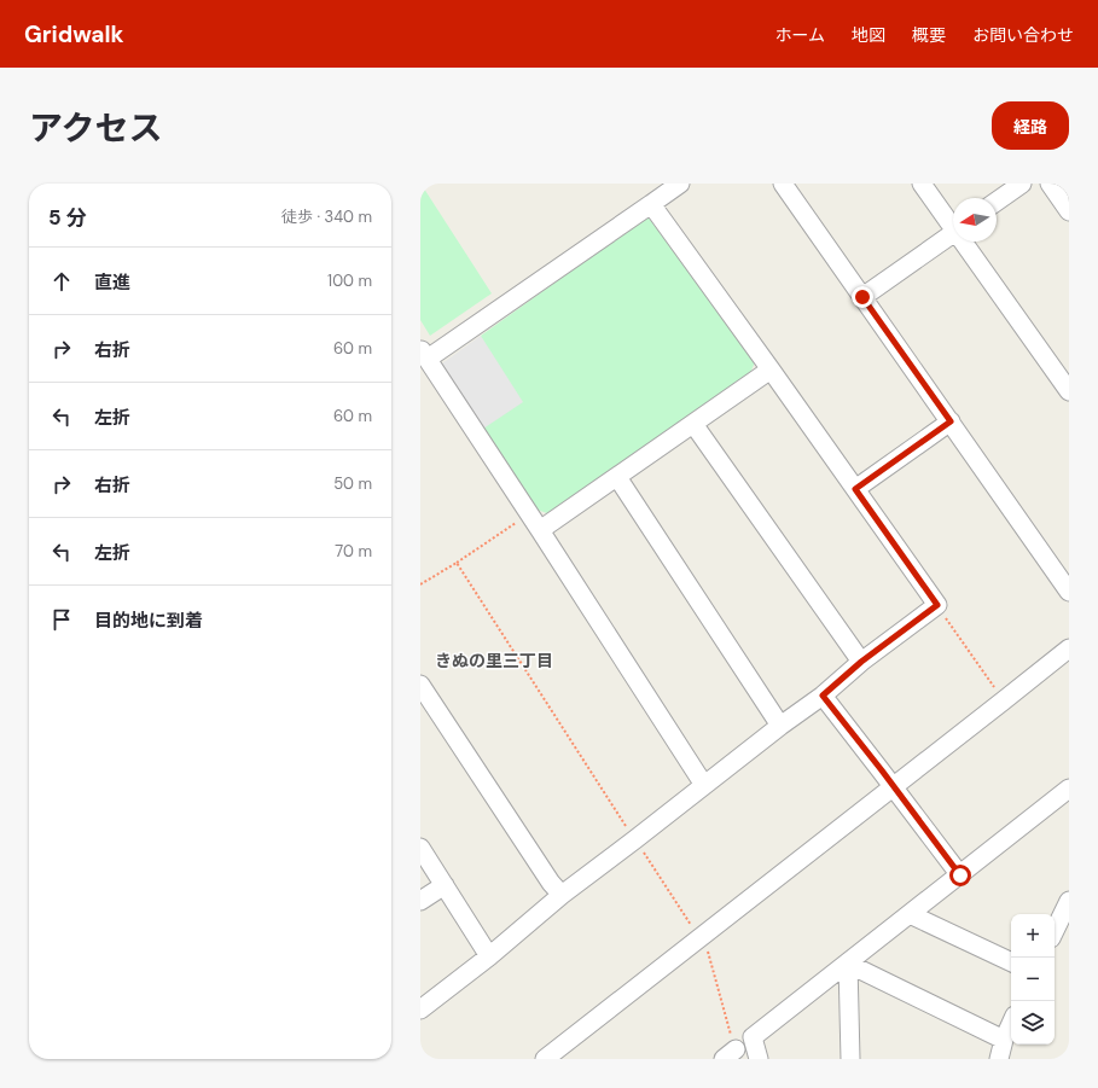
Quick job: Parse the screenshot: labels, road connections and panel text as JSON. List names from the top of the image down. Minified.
{"districts":["きぬの里三丁目"],"north":"left","page":{"header":"Gridwalk","nav":["ホーム","地図","概要","お問い合わせ"],"title":"アクセス","buttons":"経路","heading":["5 分","徒歩 · 340 m"],"list":[["直進","100 m"],["右折","60 m"],["左折","60 m"],["右折","50 m"],["左折","70 m"],"目的地に到着"],"map_buttons":["+","−"]}}
